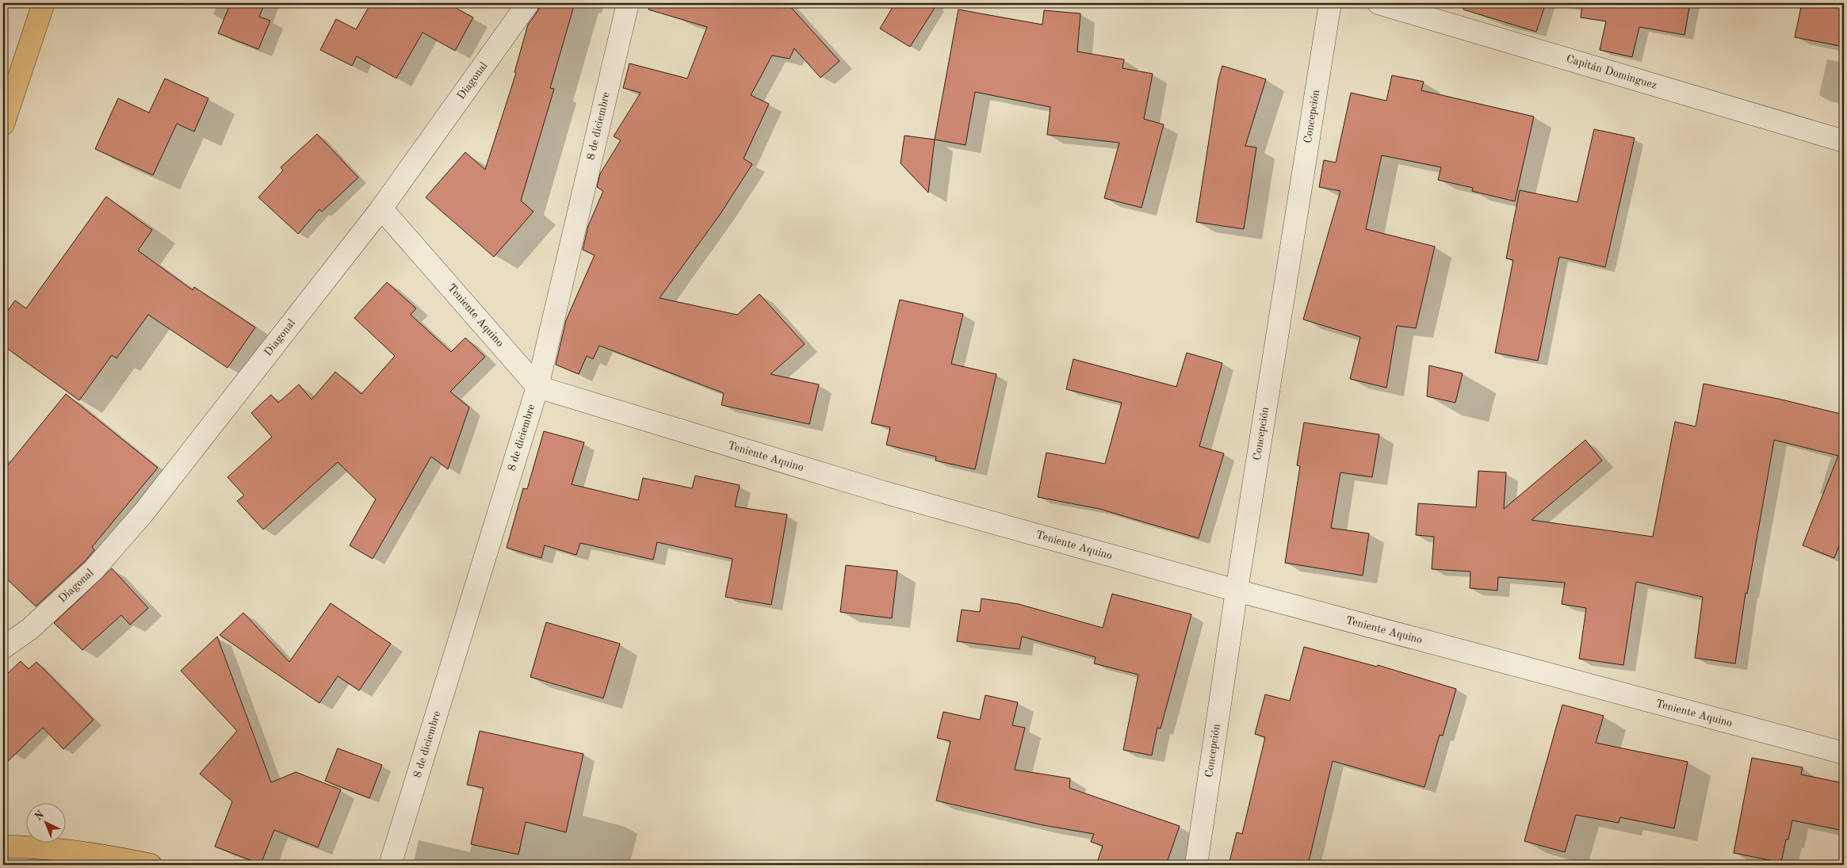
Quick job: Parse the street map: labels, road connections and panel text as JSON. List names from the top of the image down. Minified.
{"streets":{"street":["Capitán Dominguez","Diagonal","Concepción","8 de diciembre","Teniente Aquino"]},"crossings":[["Diagonal","Teniente Aquino"],["Concepción","Teniente Aquino"],["8 de diciembre","Teniente Aquino"]],"north":"top left"}
